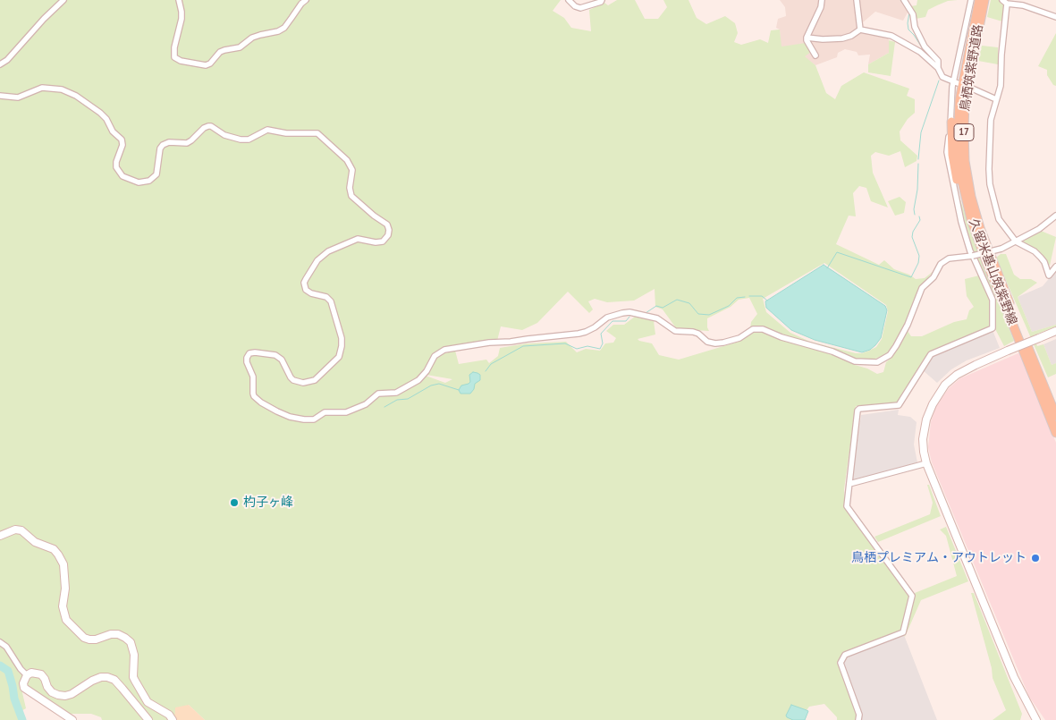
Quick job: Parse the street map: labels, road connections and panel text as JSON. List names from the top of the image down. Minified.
{"streets":{"main road":["鳥栖筑紫野道路","17","久留米基山筑紫野線"]},"places":["杓子ヶ峰","鳥栖プレミアム・アウトレット"]}
